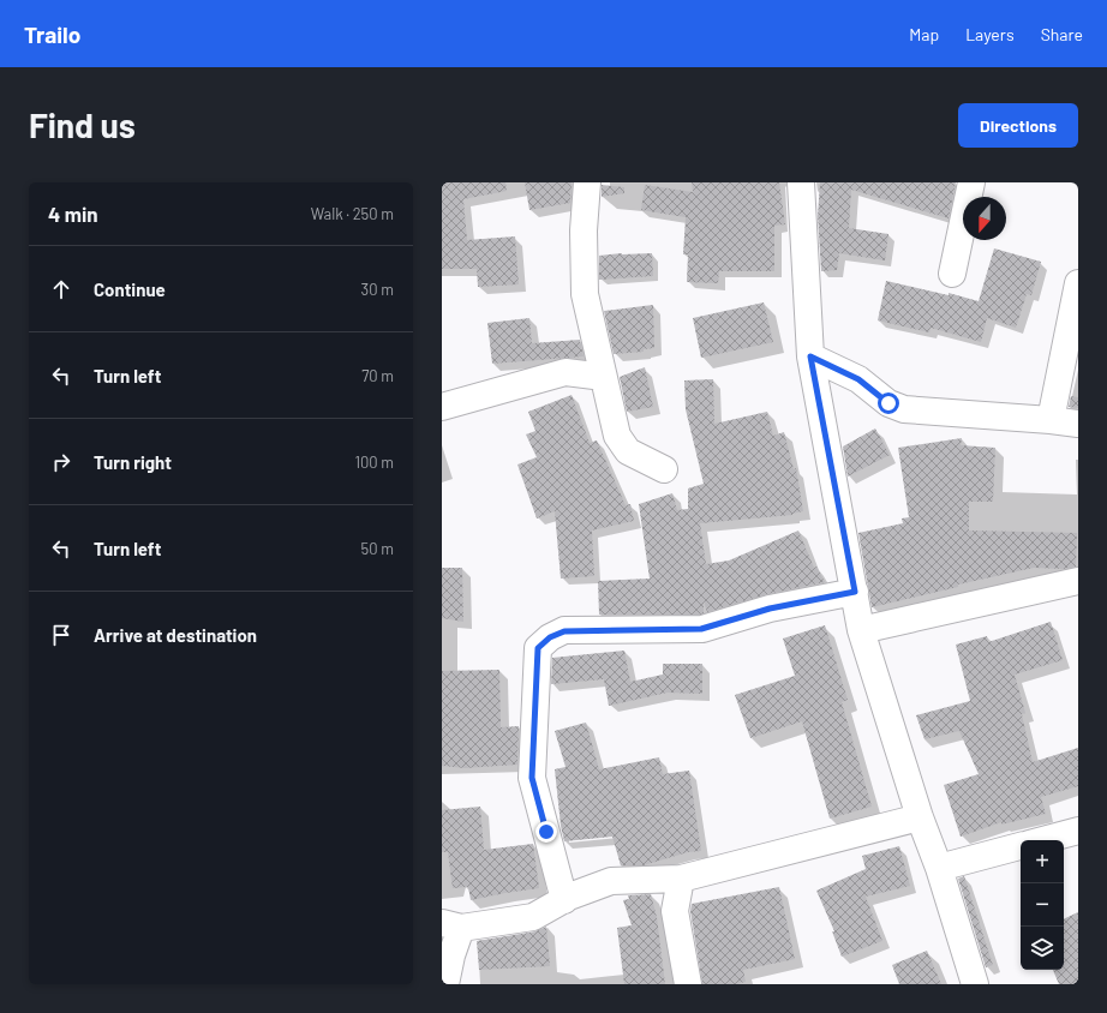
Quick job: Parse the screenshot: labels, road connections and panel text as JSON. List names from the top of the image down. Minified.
{"north":"bottom","page":{"header":"Trailo","nav":["Map","Layers","Share"],"buttons":"Directions","title":"Find us","heading":["4 min","Walk · 250 m"],"list":[["Continue","30 m"],["Turn left","70 m"],["Turn right","100 m"],["Turn left","50 m"],"Arrive at destination"],"map_buttons":["+","−"]}}
